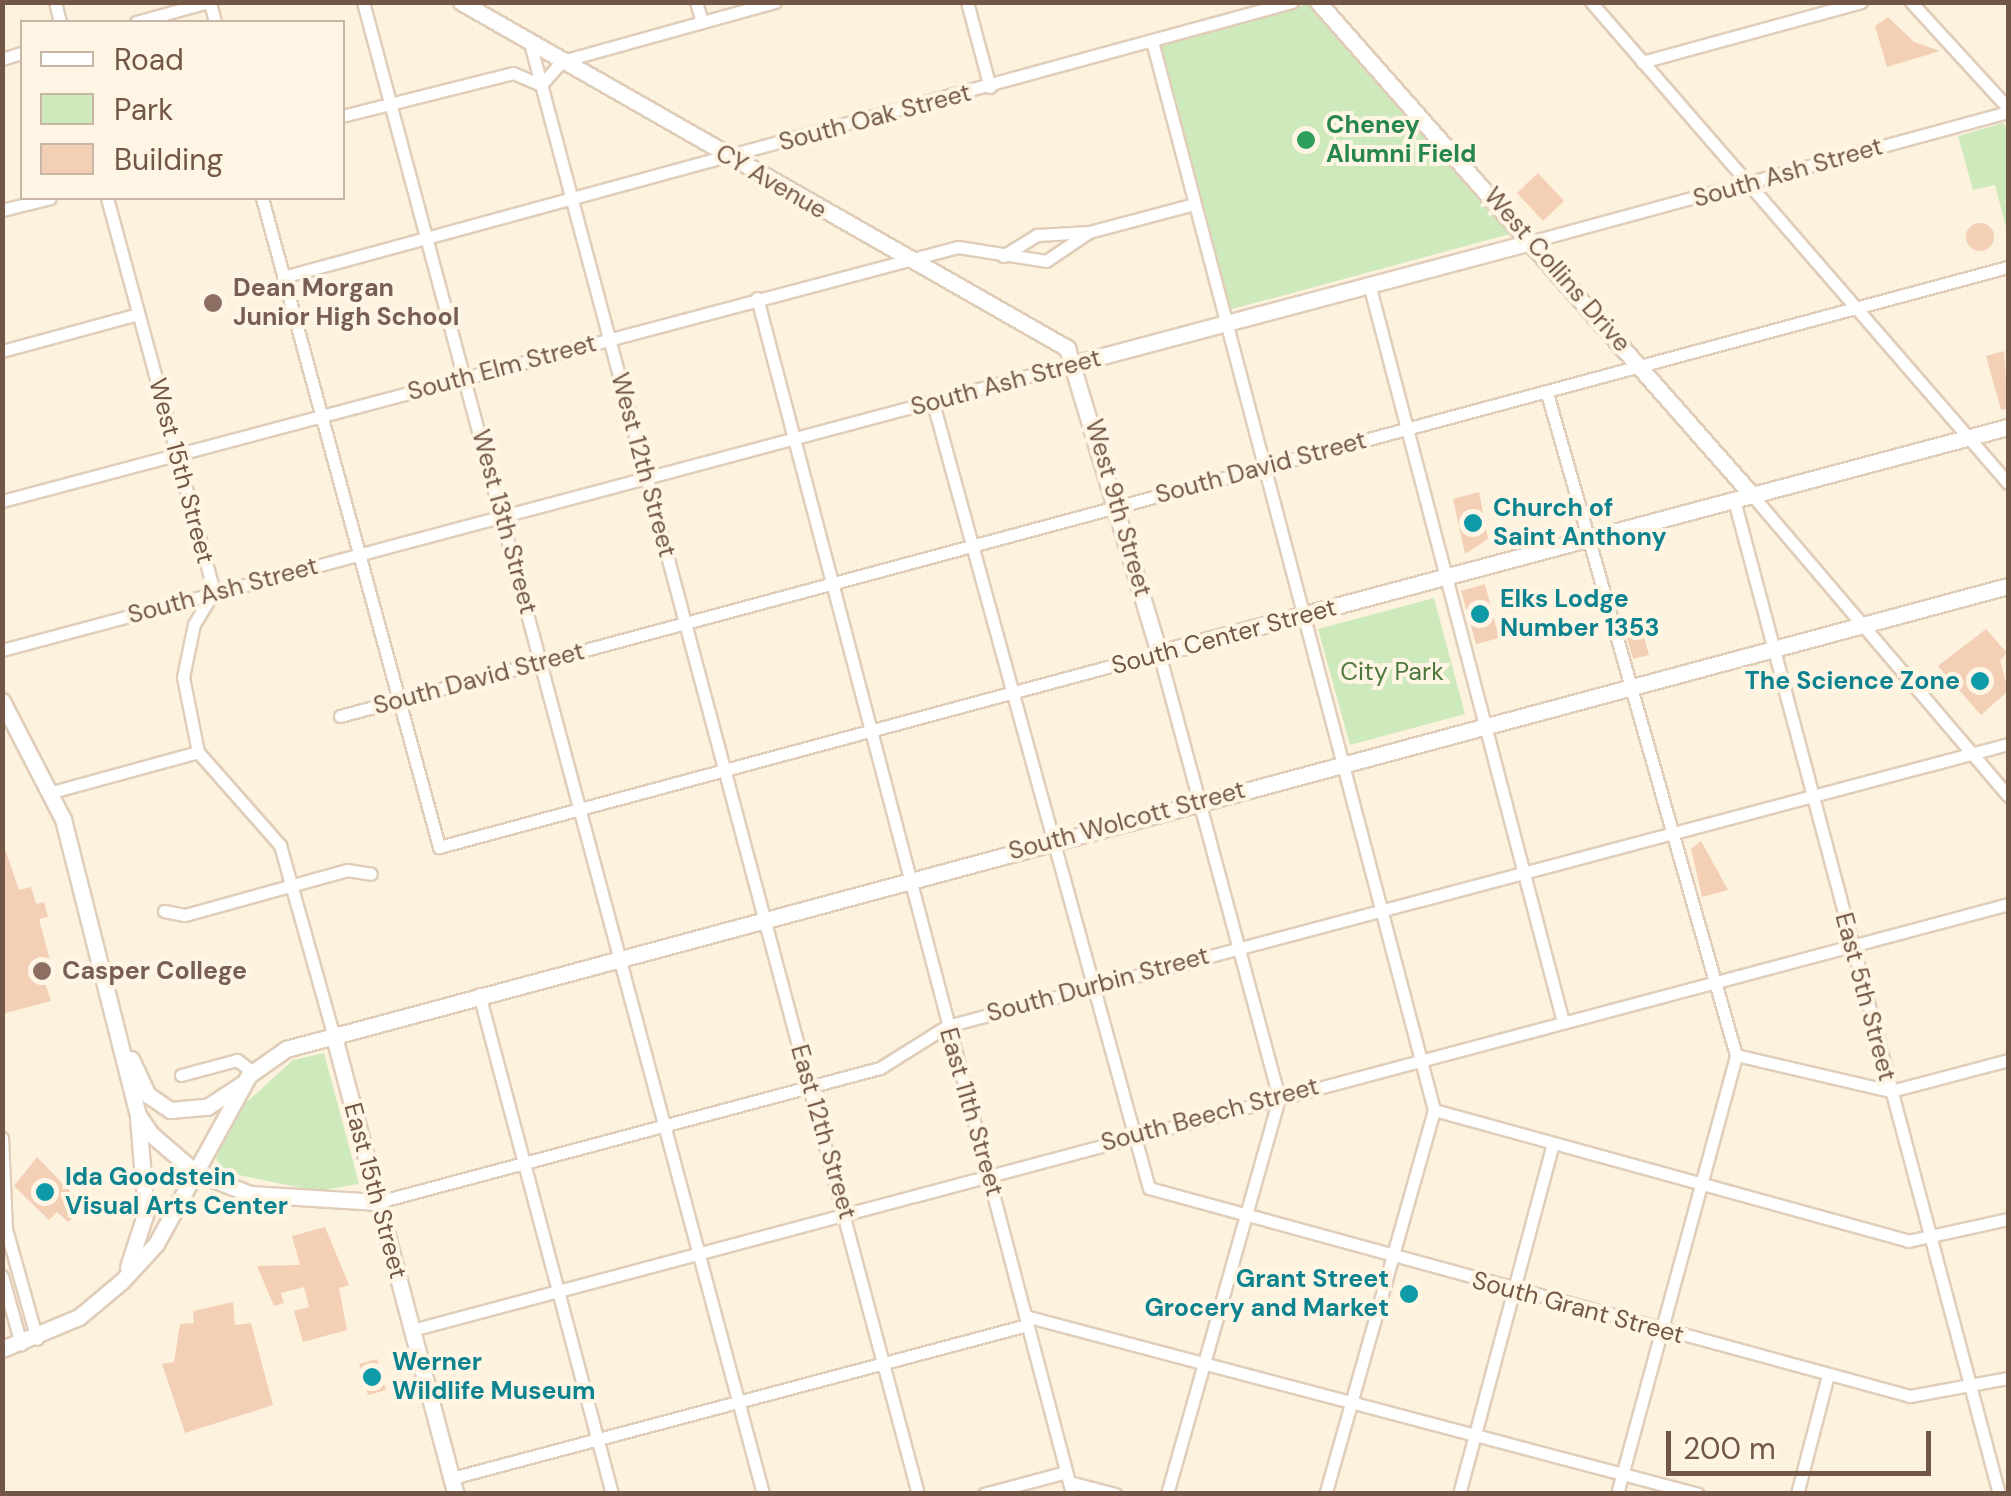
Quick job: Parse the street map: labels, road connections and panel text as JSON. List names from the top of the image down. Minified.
{"streets":{"main road":["South Ash Street","CY Avenue","West Collins Drive","West 9th Street","South Center Street","South Wolcott Street","South Durbin Street","East 15th Street"],"street":["South Oak Street","South Elm Street","West 12th Street","South David Street","West 15th Street","West 13th Street","East 5th Street","East 11th Street","South Beech Street","East 12th Street","South Grant Street"]},"crossings":[["South Oak Street","CY Avenue"],["South Oak Street","West 12th Street"],["South Oak Street","West 13th Street"],["South Ash Street","CY Avenue"],["South Ash Street","West Collins Drive"],["South Ash Street","West 12th Street"],["South Ash Street","West 15th Street"],["South Ash Street","West 9th Street"],["South Ash Street","West 13th Street"],["South Ash Street","East 11th Street"],["CY Avenue","South Elm Street"],["CY Avenue","West 12th Street"],["CY Avenue","West 9th Street"],["West Collins Drive","South David Street"],["West Collins Drive","South Center Street"],["South Elm Street","West 12th Street"],["South Elm Street","West 15th Street"],["South Elm Street","West 13th Street"],["South Elm Street","East 11th Street"],["West 12th Street","South David Street"],["West 12th Street","South Center Street"],["West 12th Street","East 12th Street"],["South David Street","West 9th Street"],["South David Street","West 13th Street"],["South David Street","South Center Street"],["South David Street","East 11th Street"],["West 9th Street","South Center Street"],["West 13th Street","South Center Street"],["West 13th Street","South Wolcott Street"],["West 13th Street","South Durbin Street"],["West 13th Street","South Beech Street"],["South Center Street","East 5th Street"],["South Center Street","East 11th Street"],["South Center Street","East 12th Street"],["South Wolcott Street","East 5th Street"],["South Wolcott Street","East 11th Street"],["South Wolcott Street","East 12th Street"],["South Wolcott Street","East 15th Street"],["South Durbin Street","East 5th Street"],["South Durbin Street","East 11th Street"],["South Durbin Street","East 12th Street"],["South Durbin Street","East 15th Street"],["East 5th Street","South Beech Street"],["East 5th Street","South Grant Street"],["East 11th Street","South Beech Street"],["South Beech Street","East 12th Street"],["South Beech Street","East 15th Street"],["South Beech Street","South Grant Street"]],"parks":["City Park"],"places":["Cheney Alumni Field","Dean Morgan Junior High School","Church of Saint Anthony","Elks Lodge Number 1353","The Science Zone","Casper College","Ida Goodstein Visual Arts Center","Grant Street Grocery and Market","Werner Wildlife Museum"],"legend":["Road","Park","Building"],"scale_bar":"200 m"}
